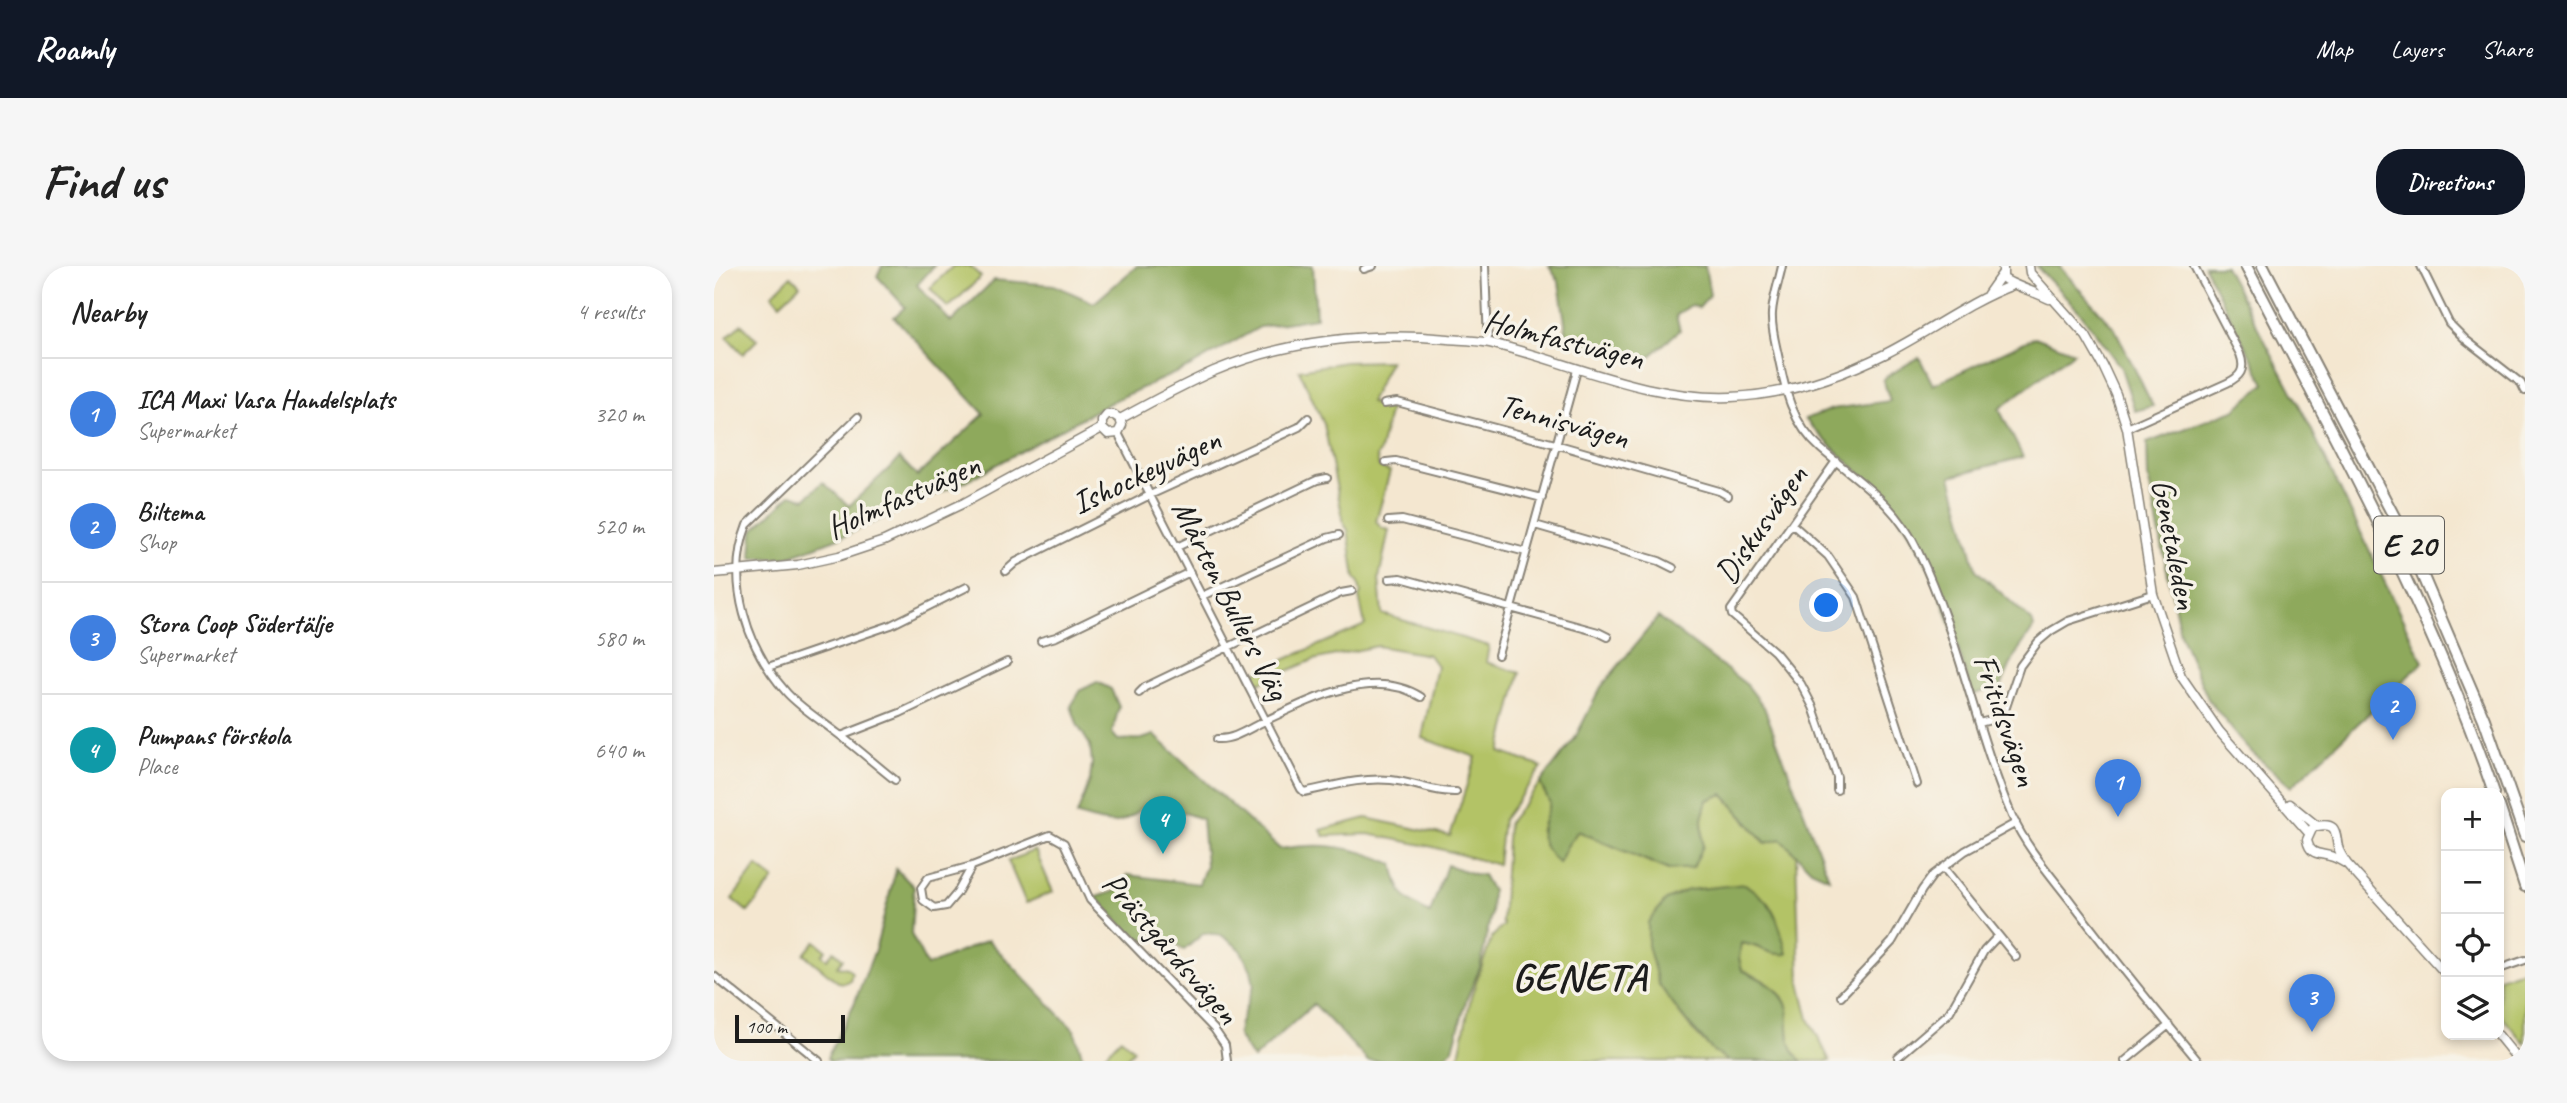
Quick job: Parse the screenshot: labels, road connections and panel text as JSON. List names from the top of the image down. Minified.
{"streets":{"highway":["E 20"],"street":["Holmfastvägen","Tennisvägen","Ishockeyvägen","Diskusvägen","Genetaleden","Mårten Bullers Väg","Fritidsvägen","Prästgårdsvägen"]},"crossings":[["Holmfastvägen","Genetaleden"],["Holmfastvägen","Mårten Bullers Väg"],["Holmfastvägen","Fritidsvägen"],["Ishockeyvägen","Mårten Bullers Väg"],["Diskusvägen","Fritidsvägen"]],"districts":["GENETA"],"scale_bar":"100 m","page":{"header":"Roamly","nav":["Map","Layers","Share"],"buttons":"Directions","title":"Find us","heading":["Nearby","4 results"],"list":[{"mark":"1","name":"ICA Maxi Vasa Handelsplats","note":"Supermarket","value":"320 m"},{"mark":"2","name":"Biltema","note":"Shop","value":"520 m"},{"mark":"3","name":"Stora Coop Södertälje","note":"Supermarket","value":"580 m"},{"mark":"4","name":"Pumpans förskola","note":"Place","value":"640 m"}],"pins":["2","1","4","3"],"map_buttons":["+","−"],"scale":"100 m"}}
